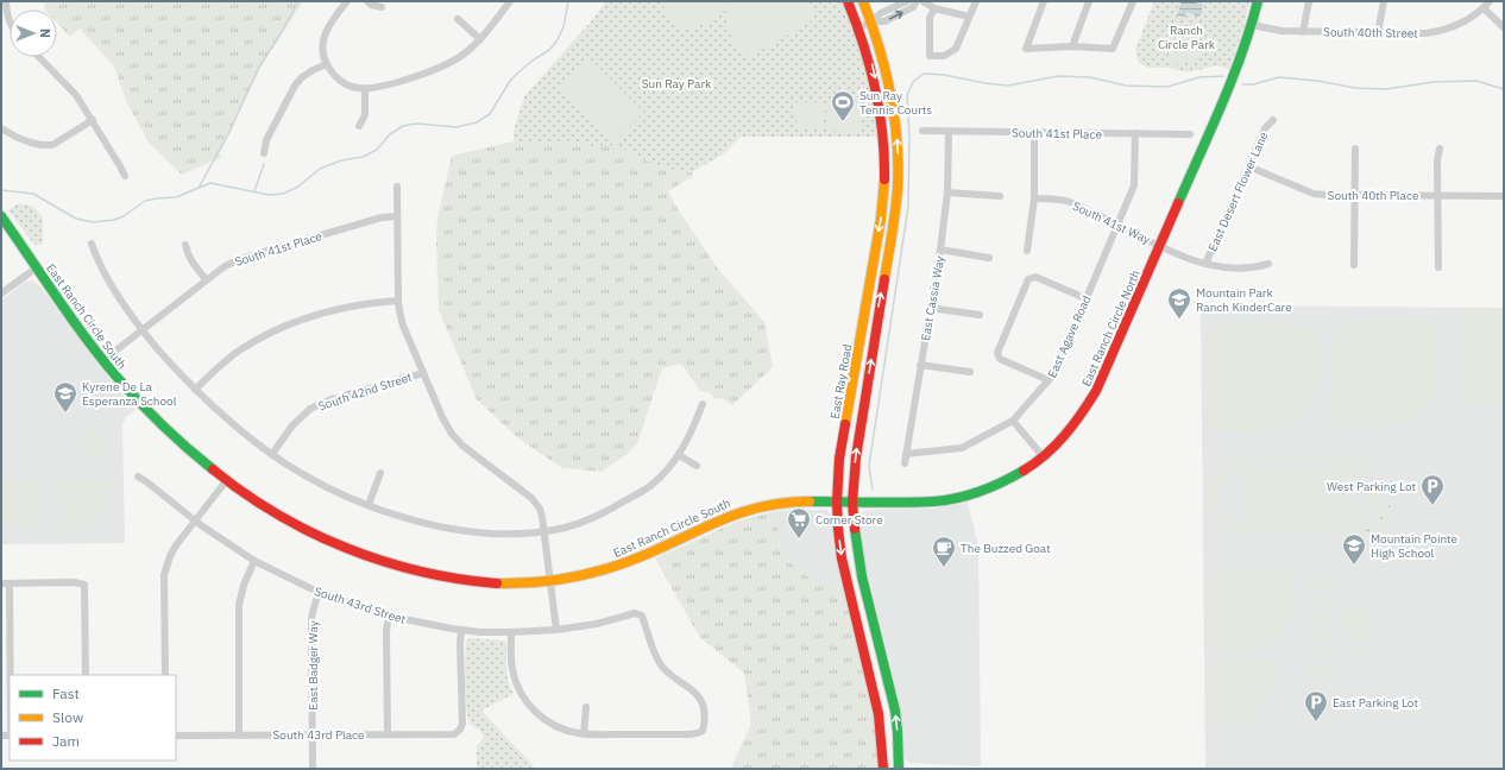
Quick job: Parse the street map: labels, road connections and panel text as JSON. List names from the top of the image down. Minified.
{"streets":{"street":["South 40th Street","South 41st Place","East Desert Flower Lane","South 40th Place","South 41st Way","East Cassia Way","East Ranch Circle South","East Ranch Circle North","East Agave Road","East Ray Road","South 42nd Street","South 43rd Street","East Badger Way","South 43rd Place"]},"crossings":[["South 40th Street","East Ranch Circle North"],["South 41st Place","East Cassia Way"],["South 41st Place","East Ranch Circle South"],["South 41st Place","East Agave Road"],["East Desert Flower Lane","South 40th Place"],["East Desert Flower Lane","South 41st Way"],["South 41st Way","East Ranch Circle North"],["South 41st Way","East Agave Road"],["East Cassia Way","East Agave Road"],["East Ranch Circle South","East Ranch Circle North"],["East Ranch Circle South","East Ray Road"],["East Ranch Circle North","East Ray Road"],["South 43rd Street","East Badger Way"],["South 43rd Street","South 43rd Place"],["East Badger Way","South 43rd Place"]],"parks":["Ranch Circle Park","Sun Ray Park"],"places":{"sports":["Sun Ray Tennis Courts"],"school or university":["Mountain Park Ranch KinderCare","Kyrene De La Esperanza School","Mountain Pointe High School"],"parking":["West Parking Lot","East Parking Lot"],"supermarket":["Corner Store"],"cafe":["The Buzzed Goat"]},"legend":["Fast","Slow","Jam"],"north":"right"}
